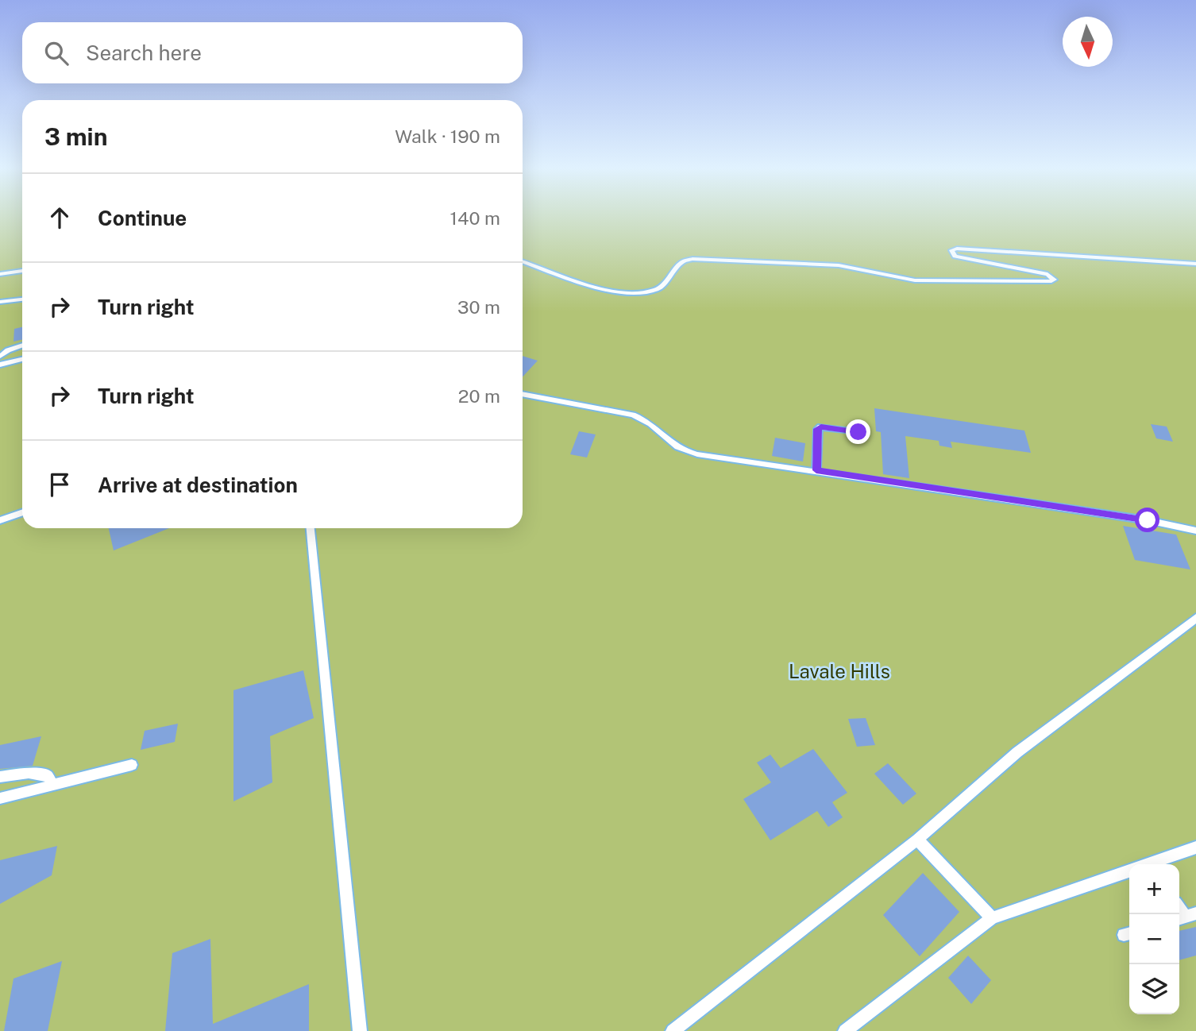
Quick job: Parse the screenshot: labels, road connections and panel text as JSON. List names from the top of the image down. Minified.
{"parks":["Lavale Hills"],"north":"bottom","page":{"search":"Search here","heading":["3 min","Walk · 190 m"],"list":[["Continue","140 m"],["Turn right","30 m"],["Turn right","20 m"],"Arrive at destination"],"map_buttons":["+","−"]}}
